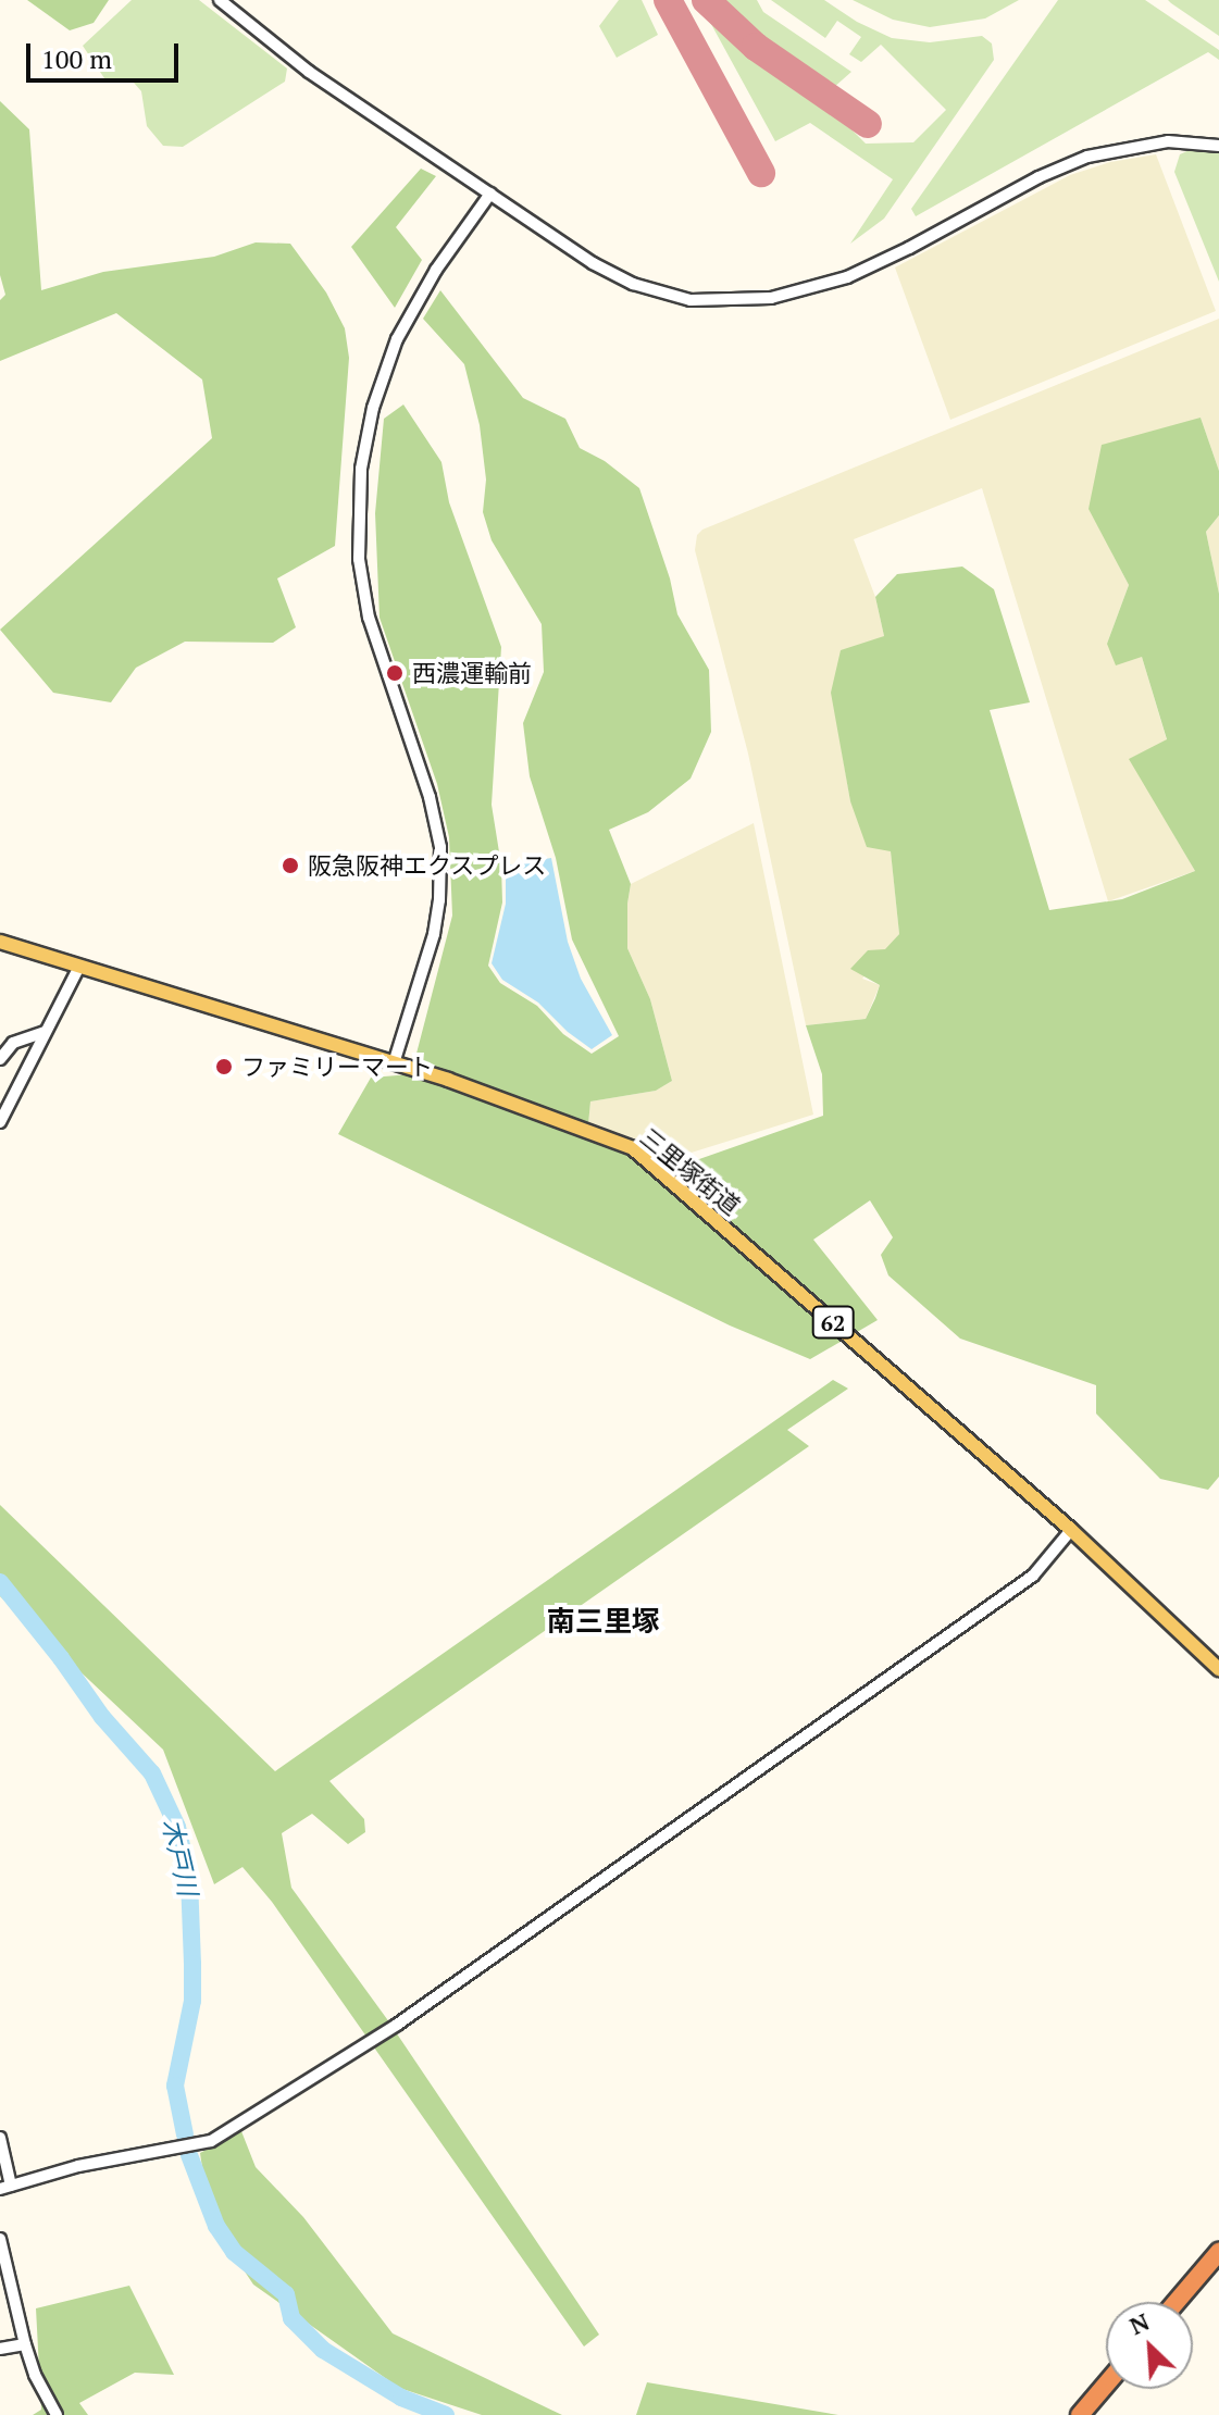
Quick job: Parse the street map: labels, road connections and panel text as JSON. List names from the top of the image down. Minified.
{"streets":{"main road":["三里塚街道","62"]},"districts":["南三里塚"],"water":["木戸川"],"places":["西濃運輸前","阪急阪神エクスプレス","ファミリーマート"],"scale_bar":"100 m","north":"top left"}
